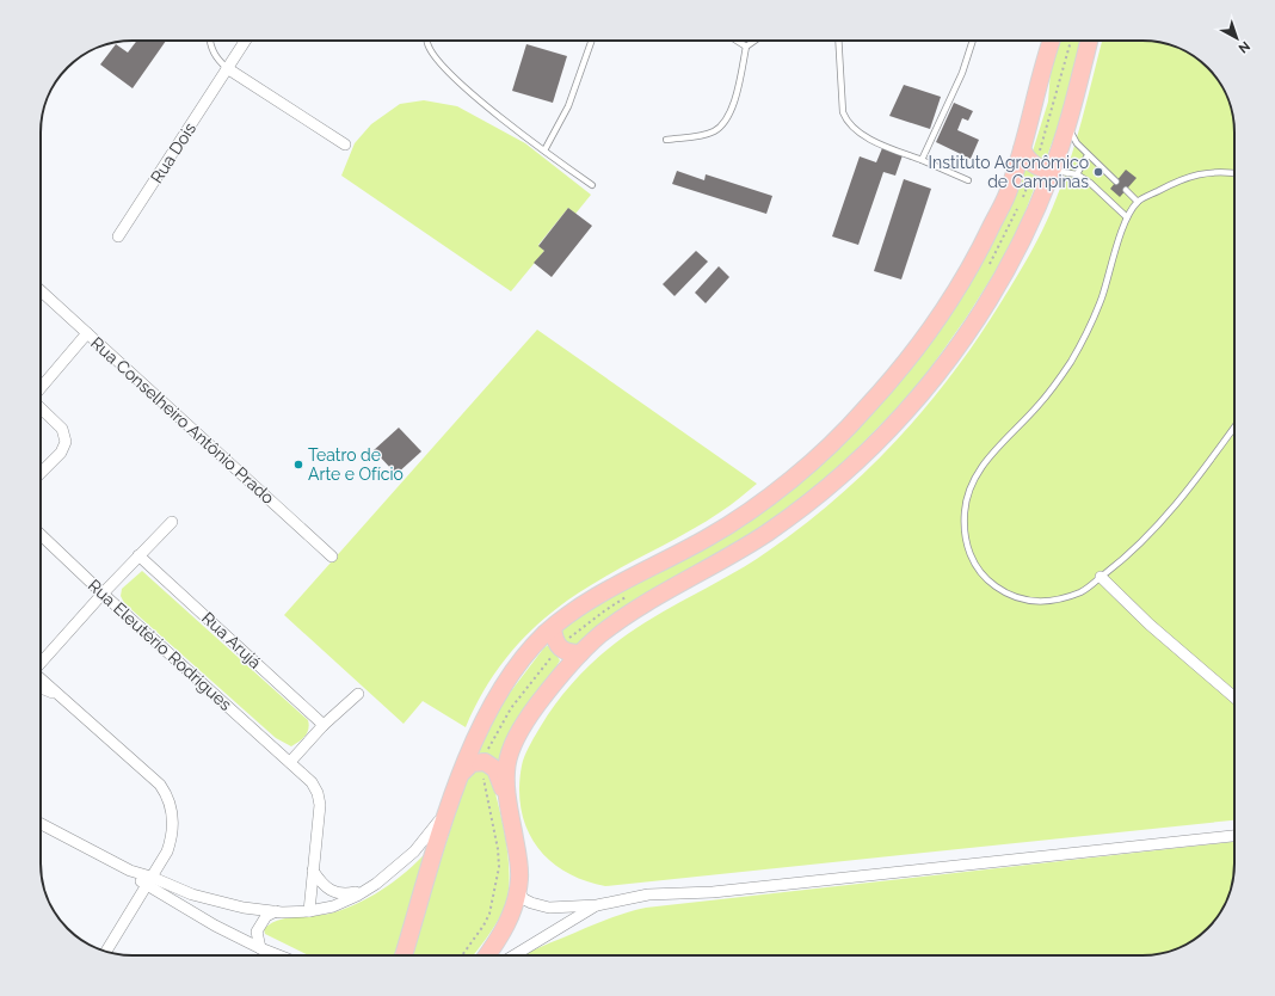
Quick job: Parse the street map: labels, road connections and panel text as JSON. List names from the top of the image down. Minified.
{"streets":{"street":["Rua Dois","Rua Conselheiro Antônio Prado","Rua Arujá","Rua Eleutério Rodrigues"]},"places":["Instituto Agronômico de Campinas","Teatro de Arte e Ofício"],"north":"bottom right"}
